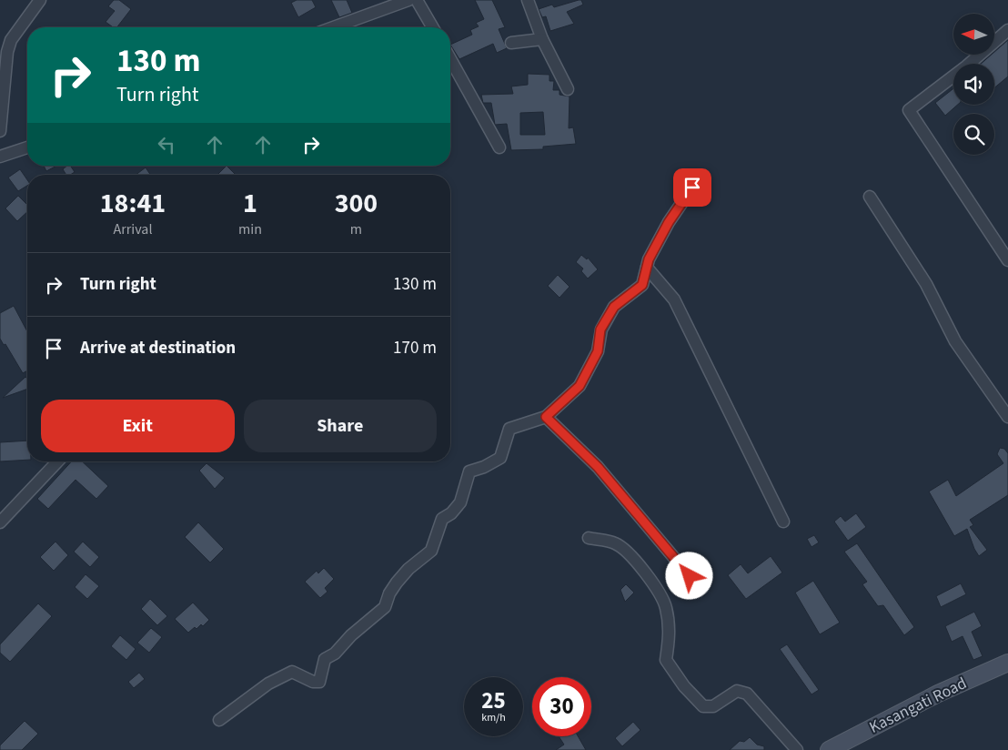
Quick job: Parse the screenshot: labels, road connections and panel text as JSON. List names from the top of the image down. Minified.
{"streets":{"street":["Kasangati Road"]},"north":"left","page":{"turn":["130 m","Turn right"],"eta":["18:41","Arrival","1","min","300","m"],"list":[{"name":"Turn right","value":"130 m"},{"name":"Arrive at destination","value":"170 m"}],"buttons":["Exit","Share"],"speed":"25 km/h","limit":"30"}}
